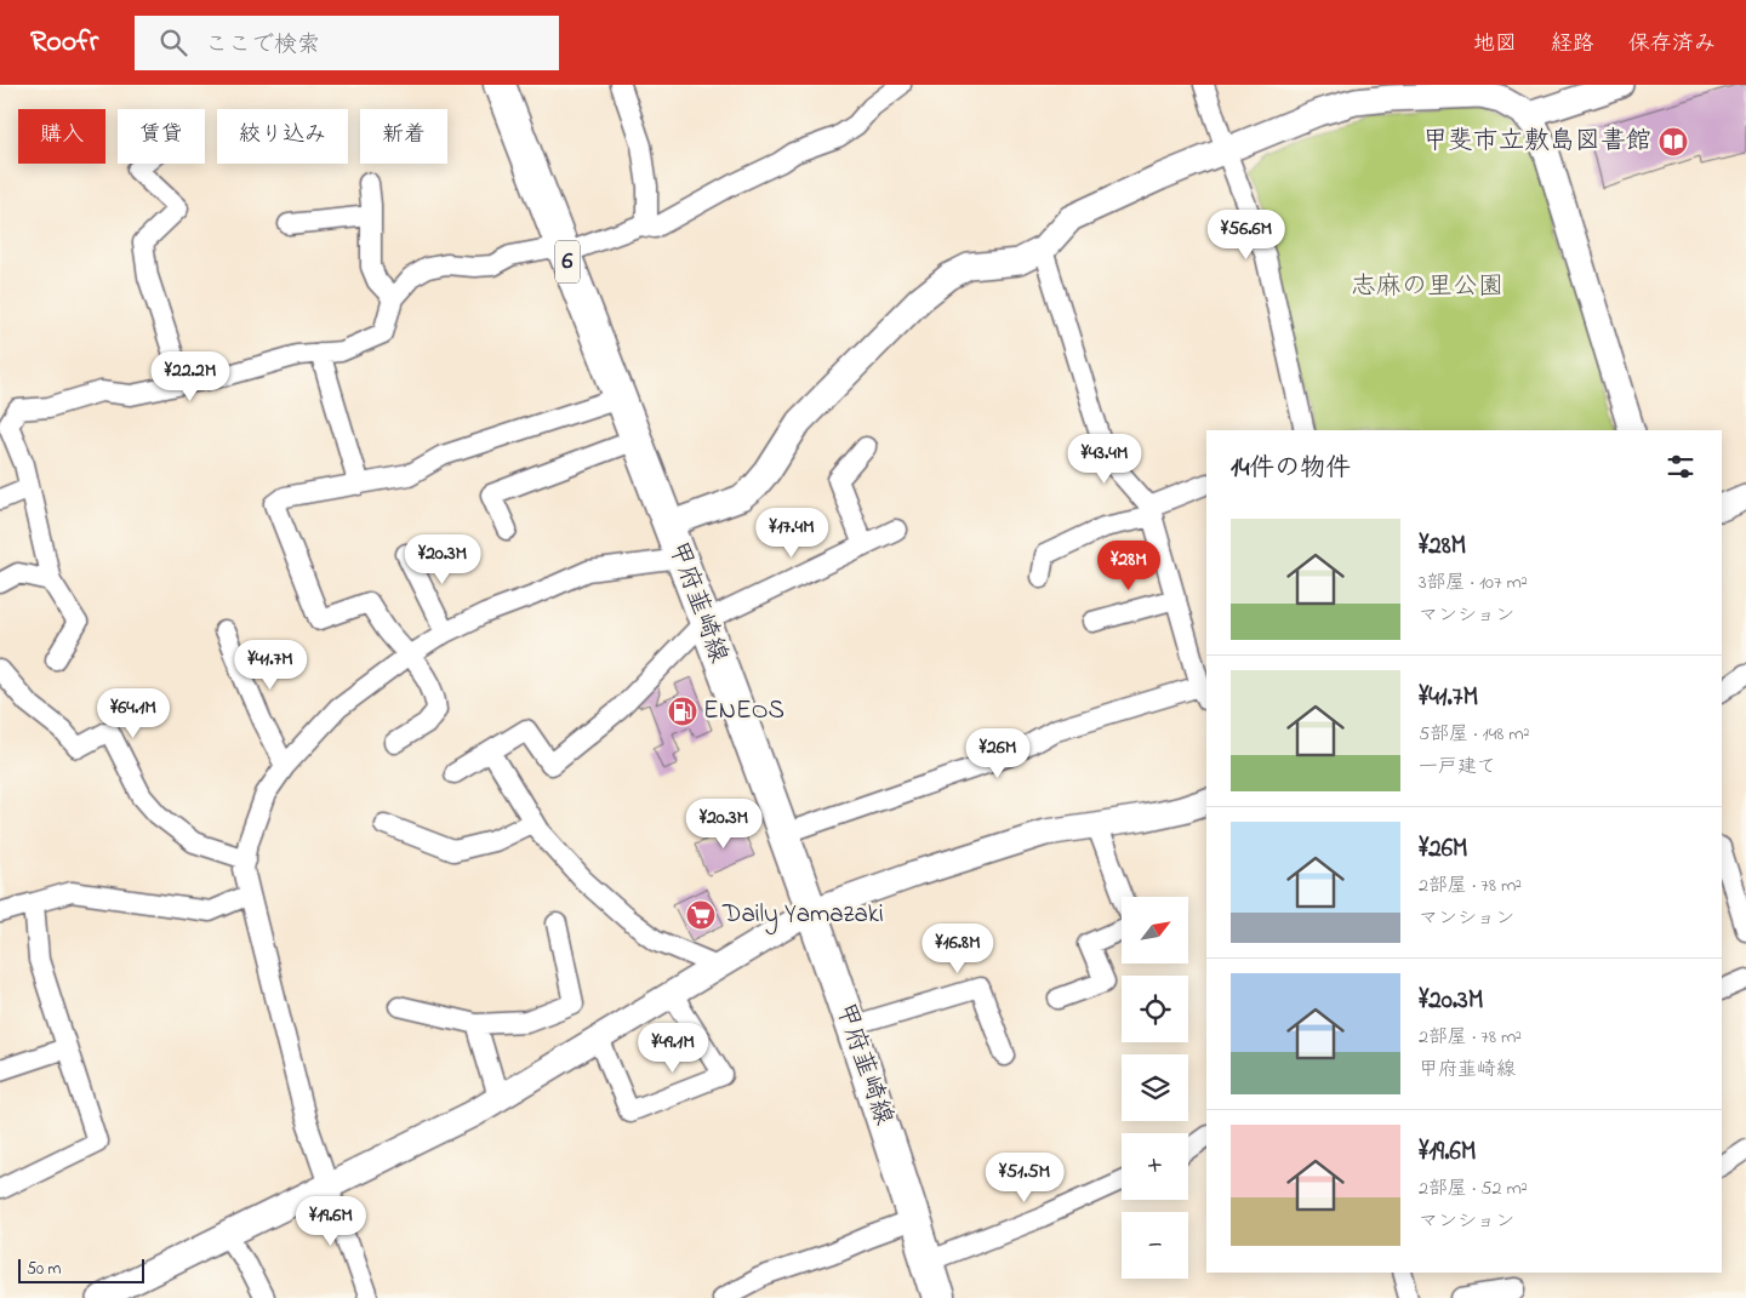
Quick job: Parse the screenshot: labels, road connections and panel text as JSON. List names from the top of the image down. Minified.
{"streets":{"main road":["6","甲府韮崎線"]},"parks":["志麻の里公園"],"places":{"library":["甲斐市立敷島図書館"],"fuel station":["ENEOS"],"supermarket":["Daily Yamazaki"]},"scale_bar":"50 m","north":"top right","page":{"header":"Roofr","search":"ここで検索","nav":["地図","経路","保存済み"],"chip":["購入","賃貸","絞り込み","新着"],"price":["¥56.6M","¥22.2M","¥43.4M","¥17.4M","¥20.3M","¥28M","¥41.7M","¥64.1M","¥26M","¥20.3M","¥16.8M","¥49.1M","¥51.5M","¥19.6M"],"heading":"14件の物件","list":[{"name":"¥28M","note":"3部屋 · 107 m² · マンション"},{"name":"¥41.7M","note":"5部屋 · 148 m² · 一戸建て"},{"name":"¥26M","note":"2部屋 · 78 m² · マンション"},{"name":"¥20.3M","note":"2部屋 · 78 m² · 甲府韮崎線"},{"name":"¥19.6M","note":"2部屋 · 52 m² · マンション"}],"map_buttons":["+","−"],"scale":"50 m"}}
